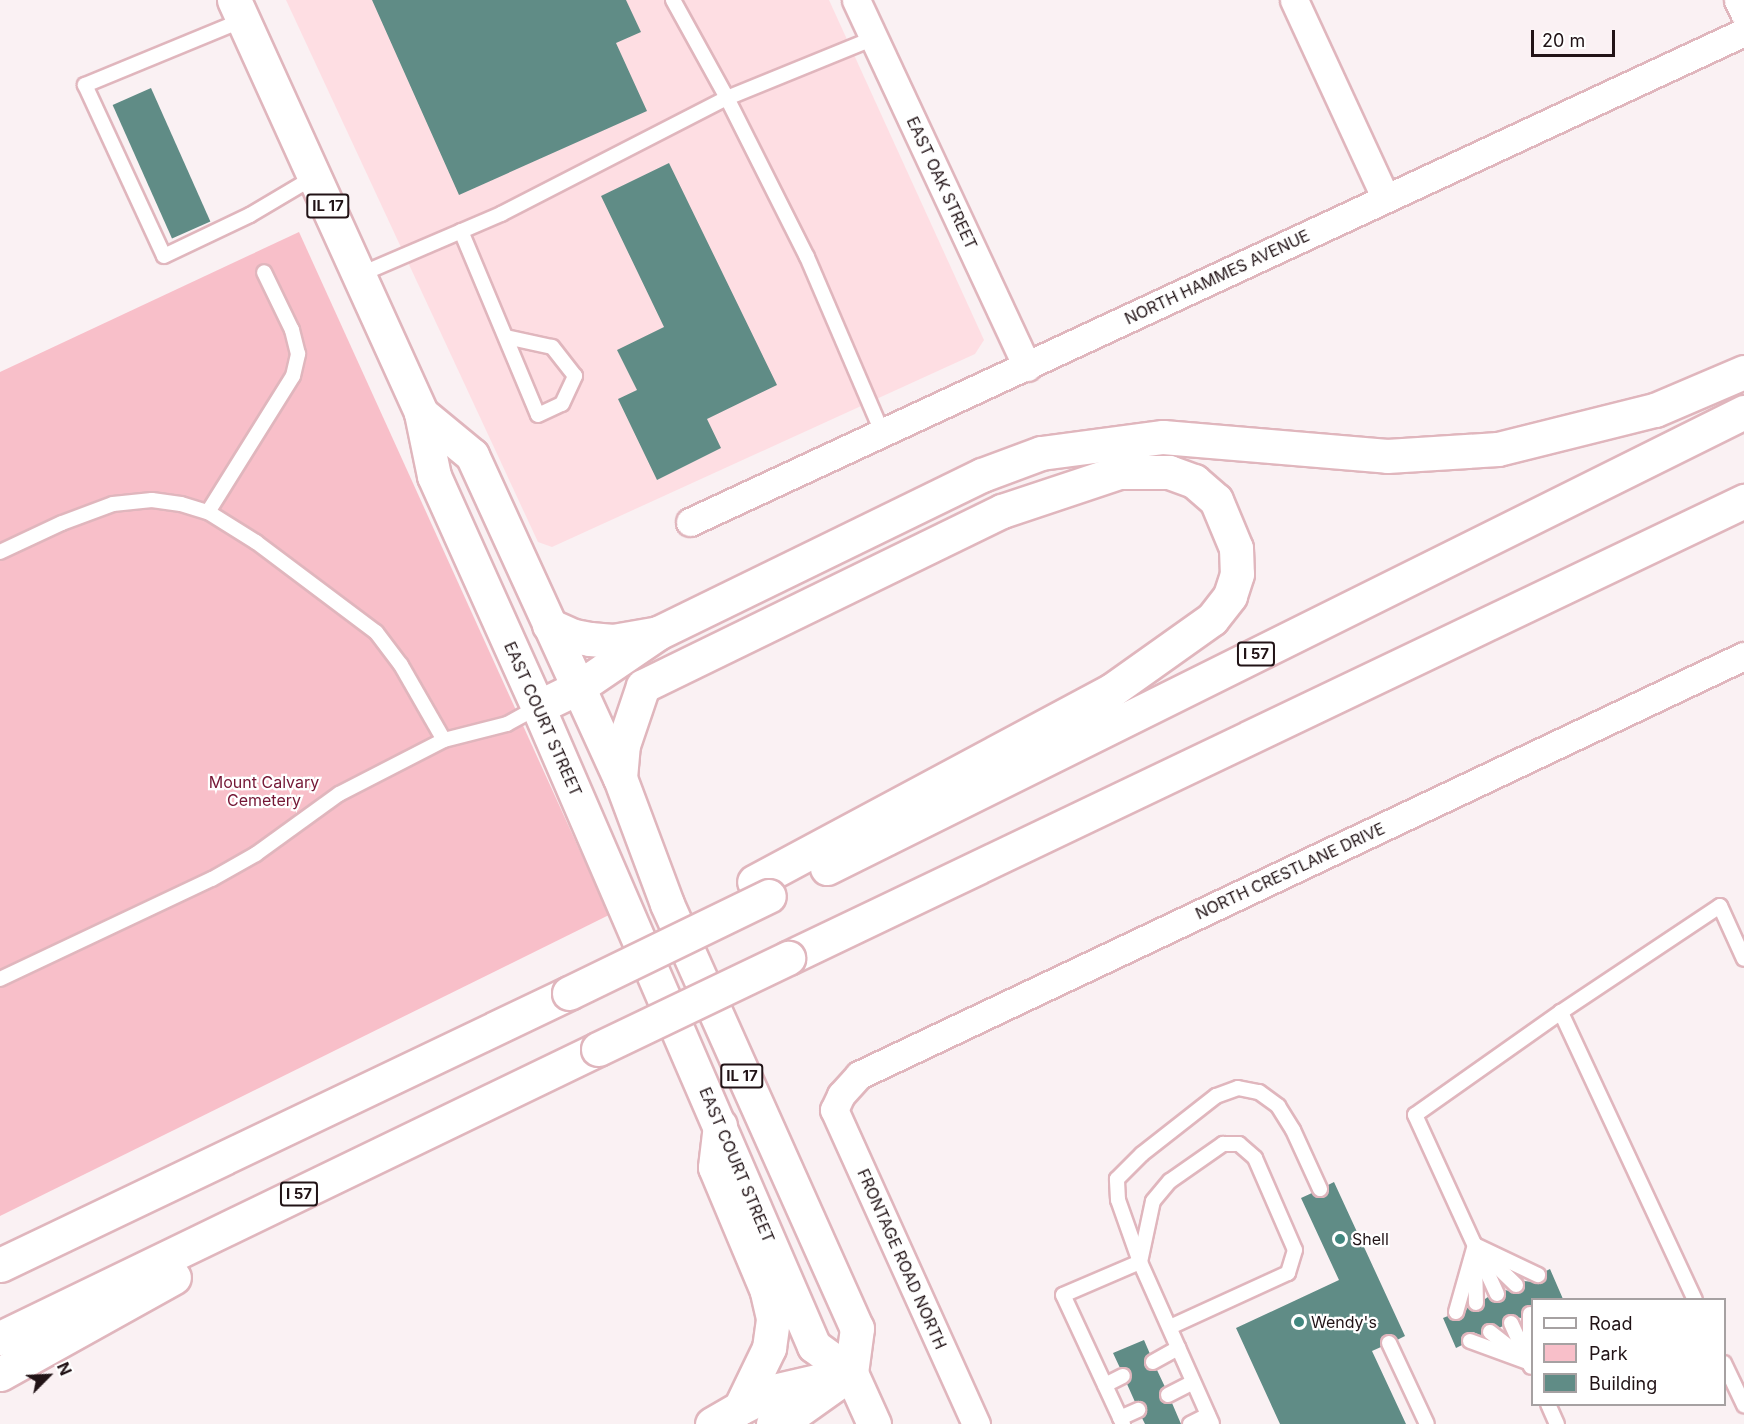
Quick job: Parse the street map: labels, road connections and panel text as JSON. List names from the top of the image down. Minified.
{"streets":{"main road":["IL 17","I 57","EAST COURT STREET"],"street":["EAST OAK STREET","NORTH HAMMES AVENUE","NORTH CRESTLANE DRIVE","FRONTAGE ROAD NORTH"]},"crossings":[["EAST OAK STREET","NORTH HAMMES AVENUE"],["IL 17","EAST COURT STREET"],["NORTH CRESTLANE DRIVE","FRONTAGE ROAD NORTH"]],"parks":["Mount Calvary Cemetery"],"places":["Shell","Wendy's"],"legend":["Road","Park","Building"],"scale_bar":"20 m","north":"top right"}
